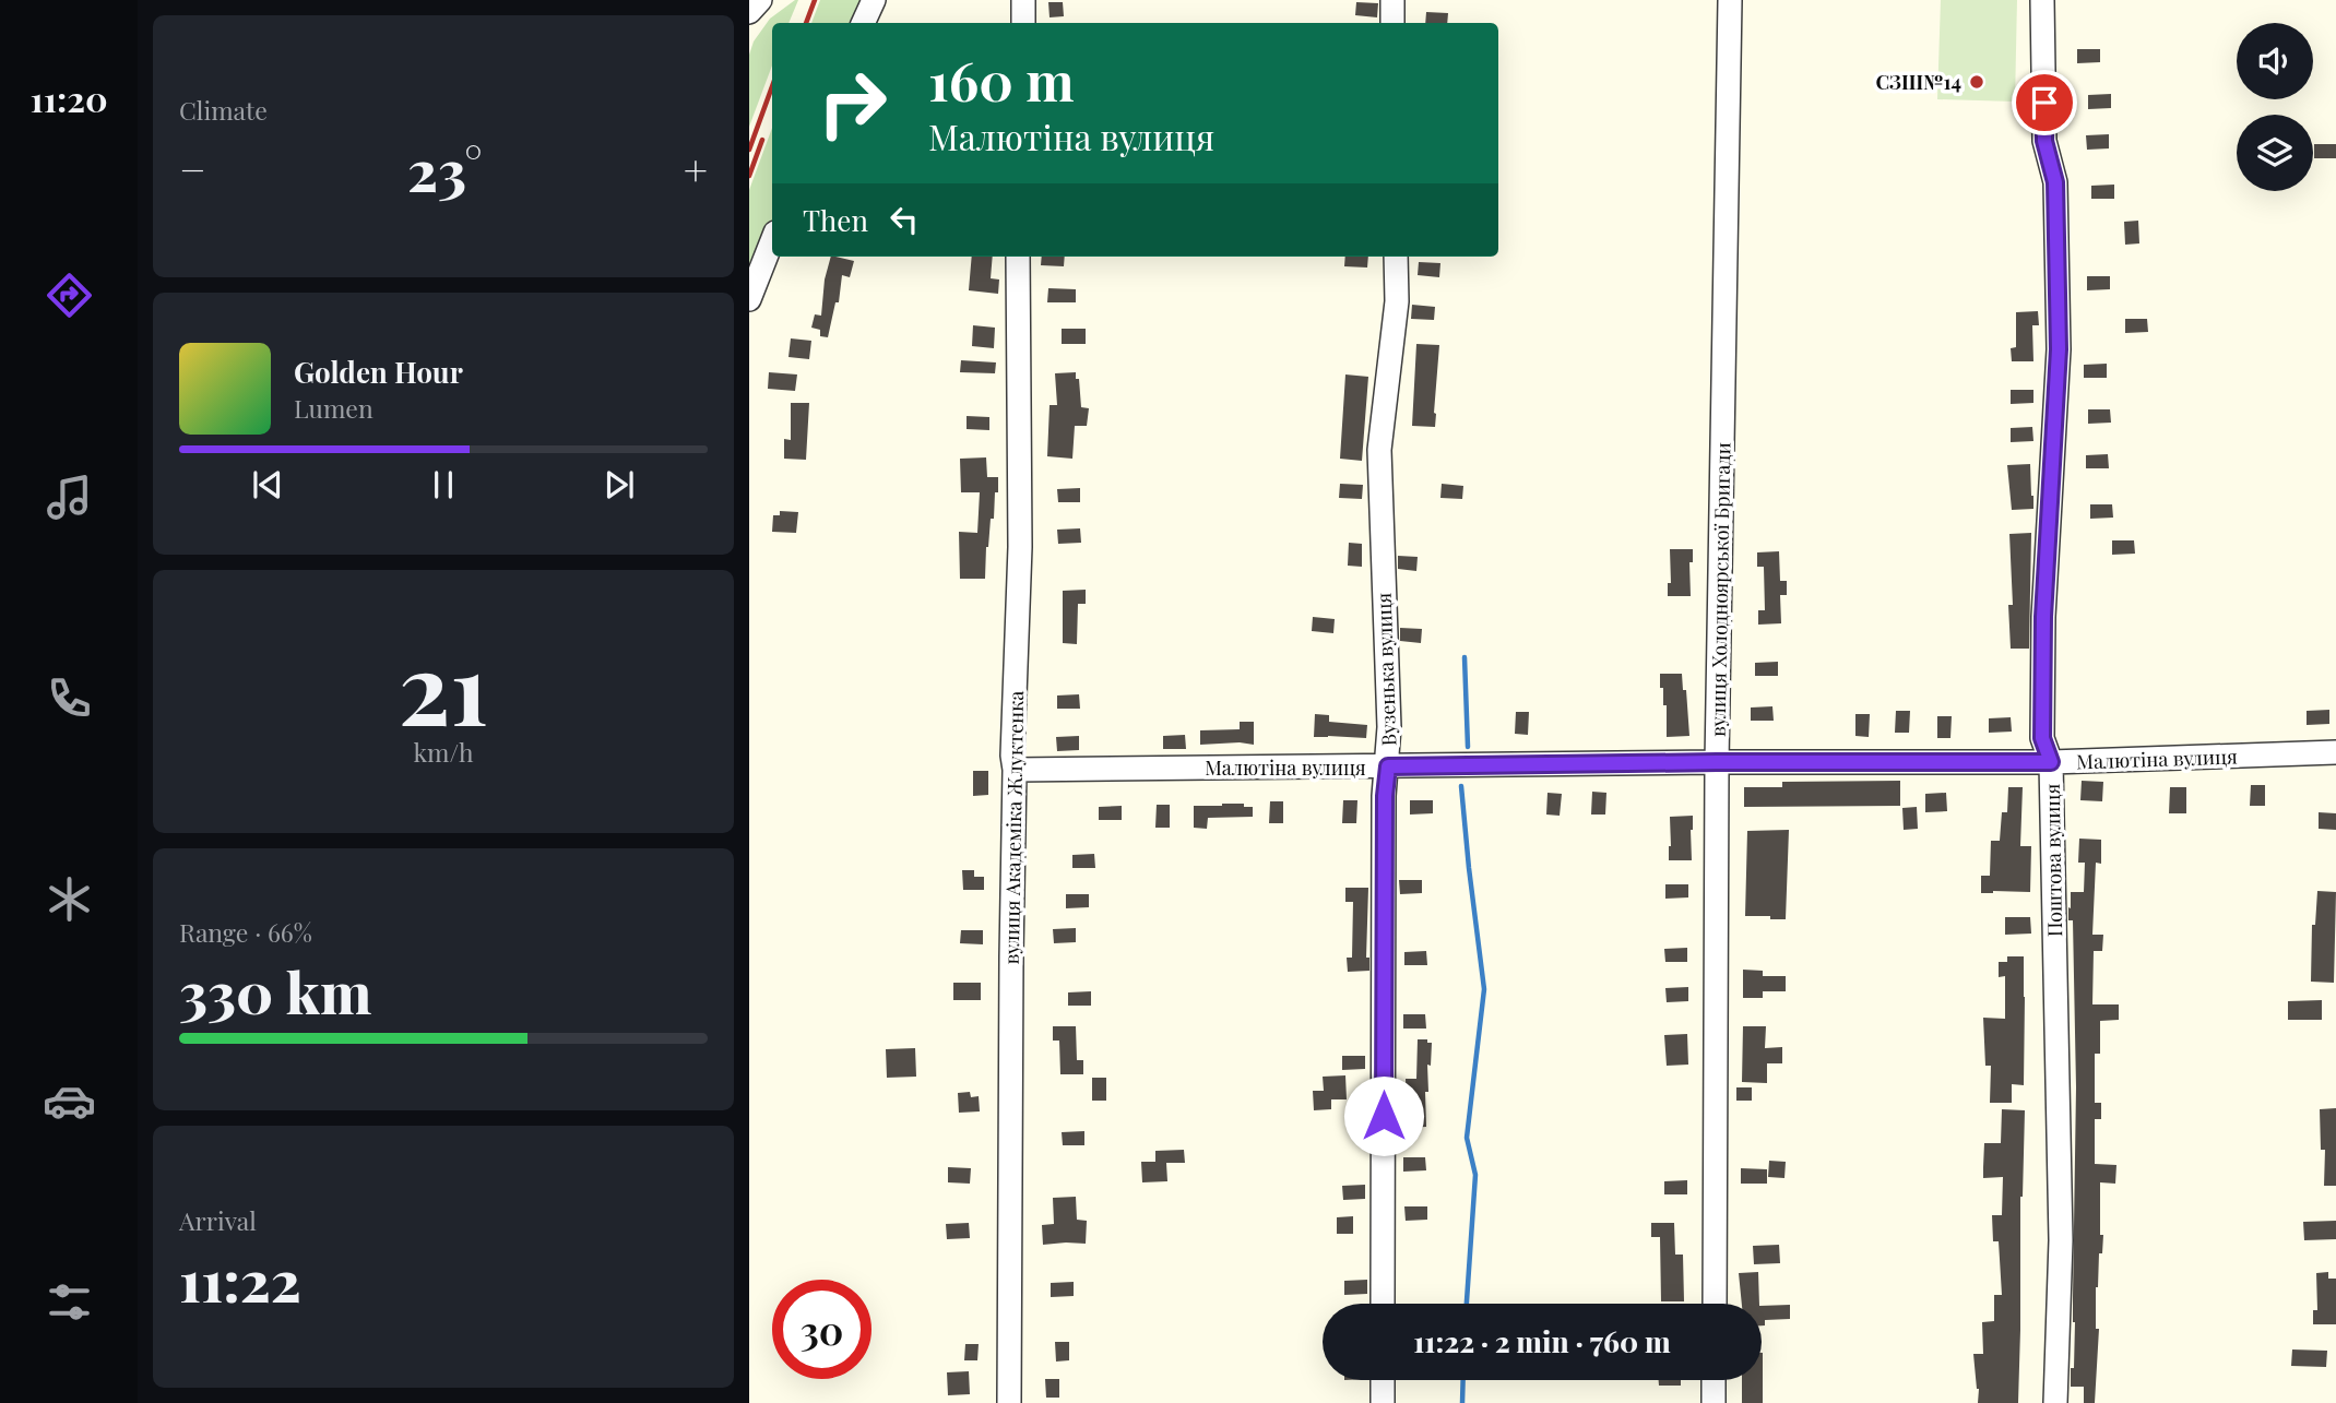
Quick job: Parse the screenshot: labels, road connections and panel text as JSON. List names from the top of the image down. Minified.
{"streets":{"street":["вулиця Холодноярської Бригади","Вузенька вулиця","Малютіна вулиця","вулиця Академіка Жлуктенка","Поштова вулиця"]},"crossings":[["вулиця Холодноярської Бригади","Малютіна вулиця"],["Вузенька вулиця","Малютіна вулиця"],["Малютіна вулиця","вулиця Академіка Жлуктенка"],["Малютіна вулиця","Поштова вулиця"]],"places":["СЗШ№14"],"page":{"tabs":"11:20","tile":["Climate",["21","km/h"],["Range · 66%","330 km"],["Arrival","11:22"]],"turn":["160 m","Малютіна вулиця"],"heat":["−","23°","+"],"then":"Then","song":["Golden Hour","Lumen"],"limit":"30","trip":"11:22 · 2 min · 760 m"}}
